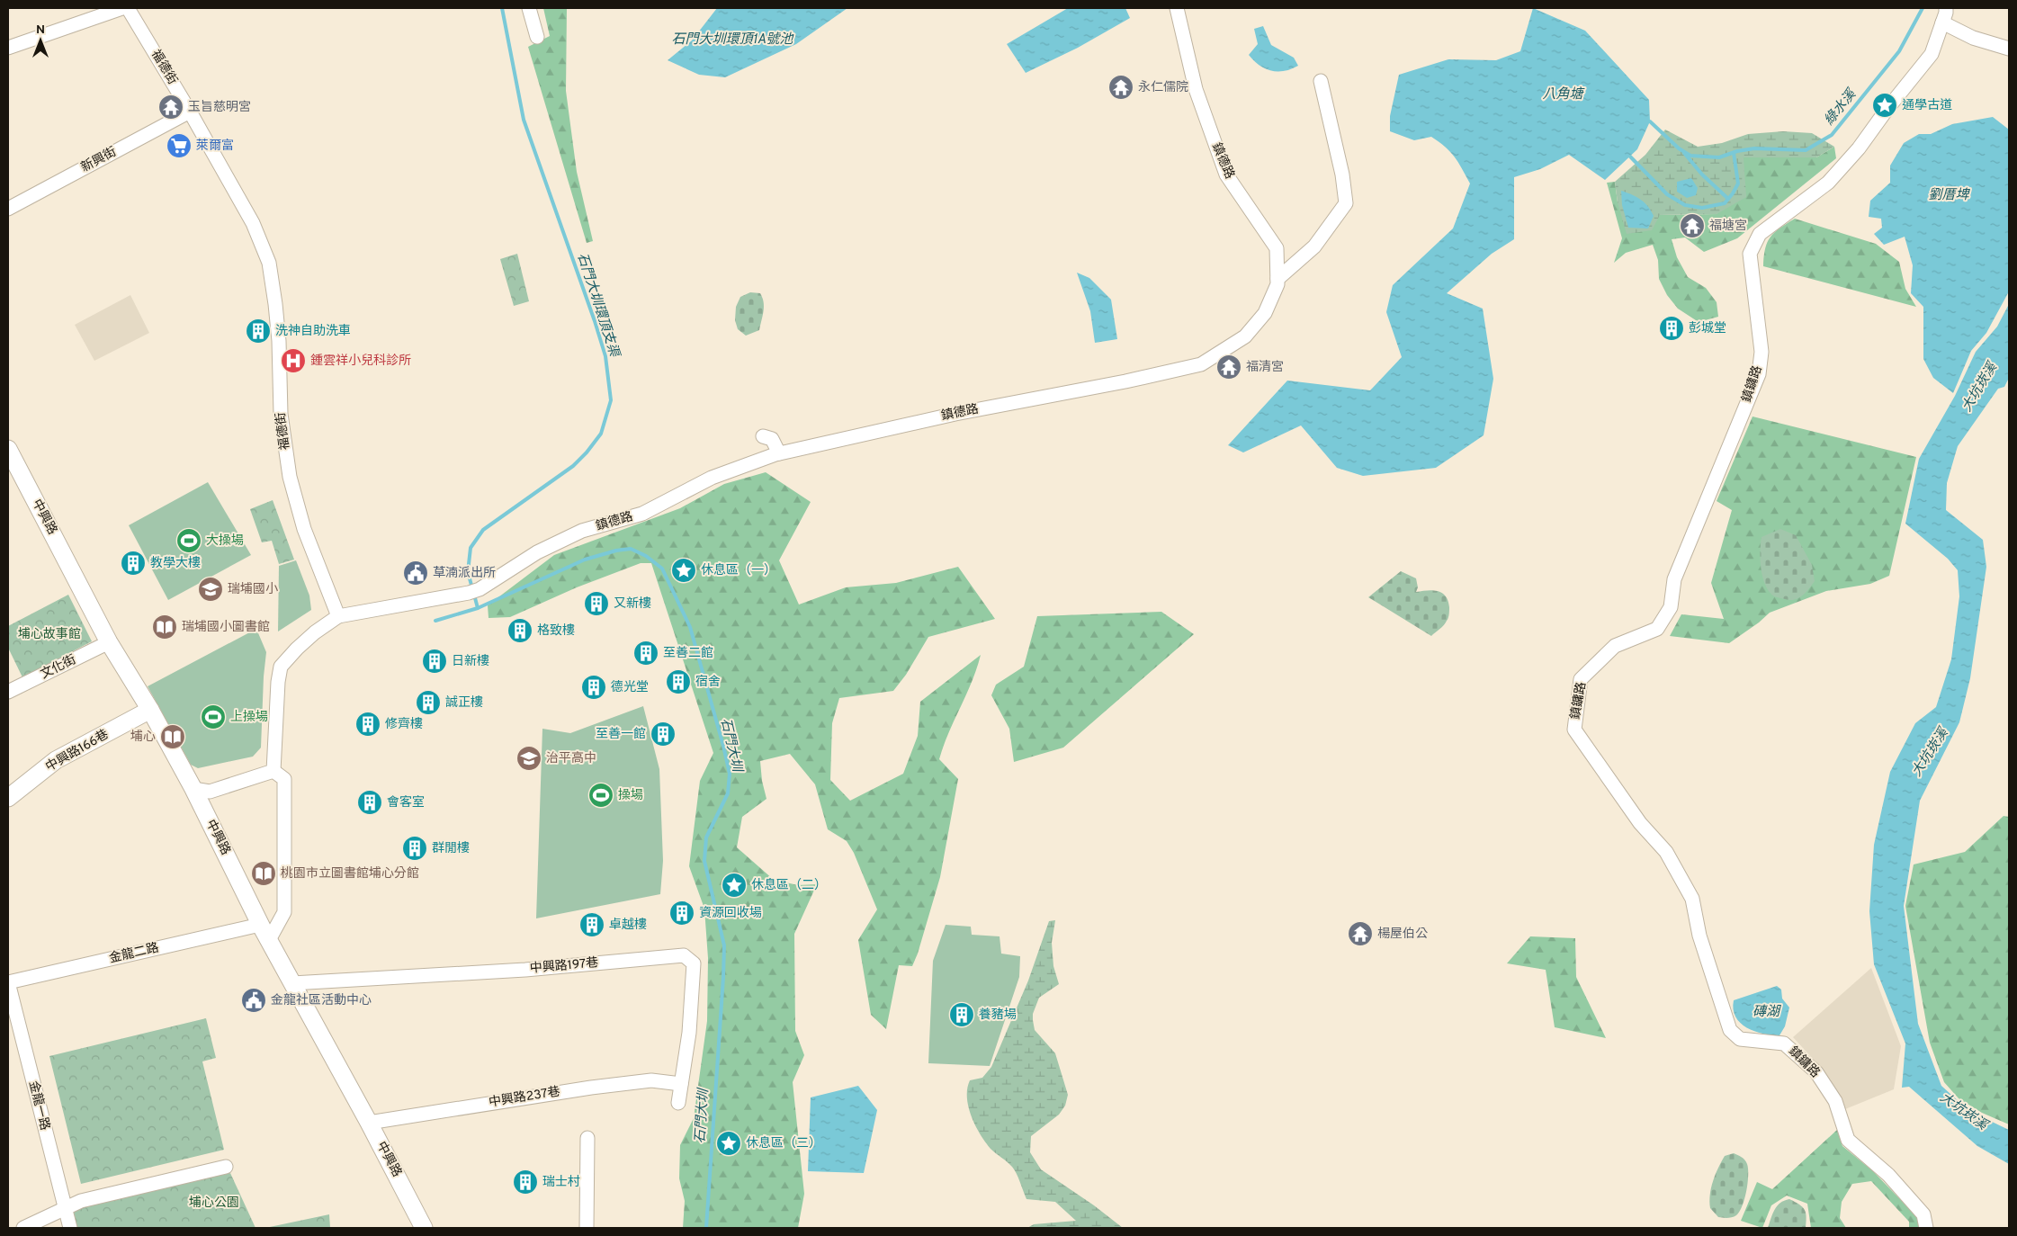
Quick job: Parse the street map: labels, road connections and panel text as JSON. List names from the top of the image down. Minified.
{"streets":{"street":["福德街","新興街","鎮德路","鎮鏞路","中興路","文化街","中興路166巷","金龍二路","中興路197巷","中興路237巷","金龍一路"]},"crossings":[["福德街","新興街"],["福德街","鎮德路"],["中興路","文化街"],["中興路","中興路166巷"],["中興路","金龍二路"],["中興路","中興路197巷"],["中興路","中興路237巷"],["金龍二路","金龍一路"],["中興路197巷","中興路237巷"]],"water":["石門大圳環頂1A號池","八角塘","綠水溪","劉厝埤","石門大圳環頂支渠","大坑崁溪","石門大圳","磚湖"],"parks":["埔心故事館","埔心公園"],"places":{"temple":["永仁儒院","玉旨慈明宮","福塘宮","福清宮","楊屋伯公"],"place":["通學古道","休息區（一）","休息區（二）","休息區（三）"],"supermarket":["萊爾富"],"building":["彭城堂","洗神自助洗車","教學大樓","又新樓","格致樓","至善二館","日新樓","宿舍","德光堂","誠正樓","修齊樓","至善一館","會客室","群閒樓","資源回收場","卓越樓","養豬場","瑞士村"],"hospital":["鍾雲祥小兒科診所"],"sports":["大操場","上操場","操場"],"public building":["草湳派出所","金龍社區活動中心"],"school or university":["瑞埔國小","治平高中"],"library":["瑞埔國小圖書館","埔心","桃園市立圖書館埔心分館"]},"north":"top"}
